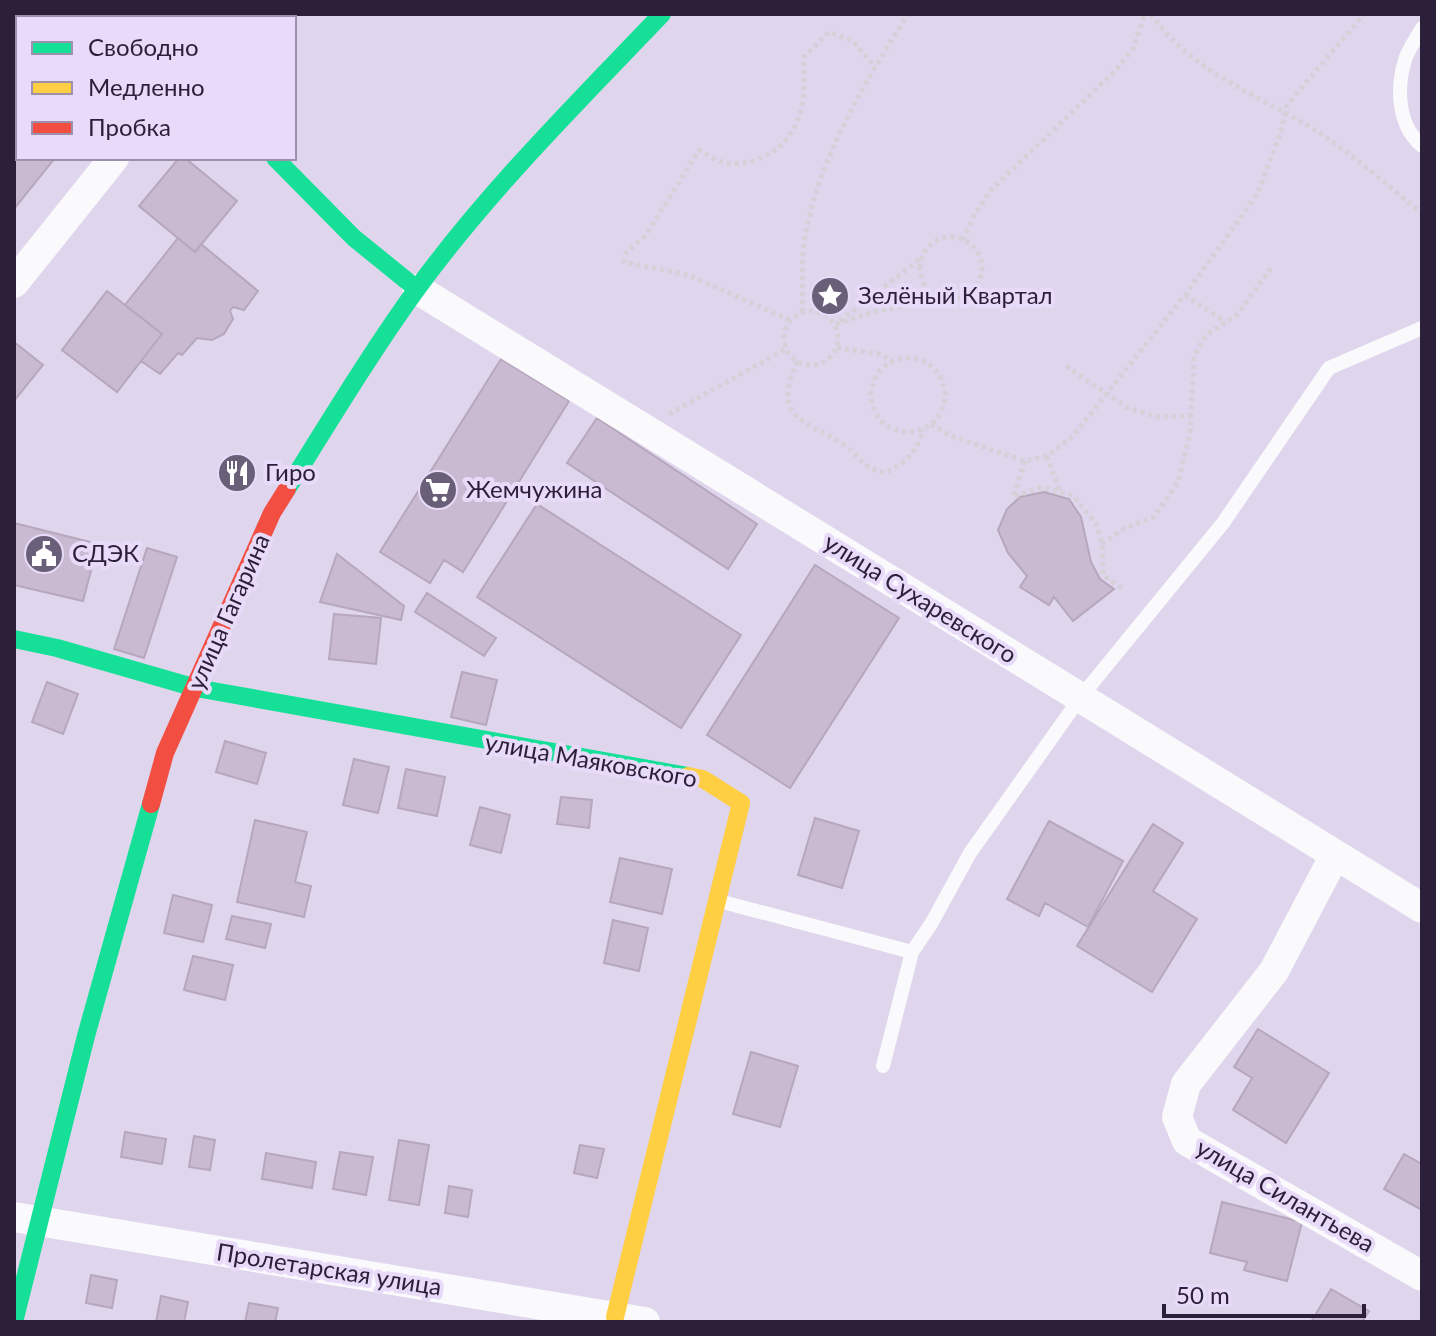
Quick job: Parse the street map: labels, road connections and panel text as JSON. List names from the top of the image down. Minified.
{"streets":{"main road":["улица Гагарина","улица Маяковского"],"street":["улица Сухаревского","улица Силантьева","Пролетарская улица"]},"crossings":[["улица Сухаревского","улица Гагарина"],["улица Сухаревского","улица Силантьева"],["улица Гагарина","улица Маяковского"],["улица Гагарина","Пролетарская улица"],["улица Маяковского","Пролетарская улица"]],"places":{"place":["Зелёный Квартал"],"restaurant":["Гиро"],"supermarket":["Жемчужина"],"public building":["СДЭК"]},"legend":["Свободно","Медленно","Пробка"],"scale_bar":"50 m"}
